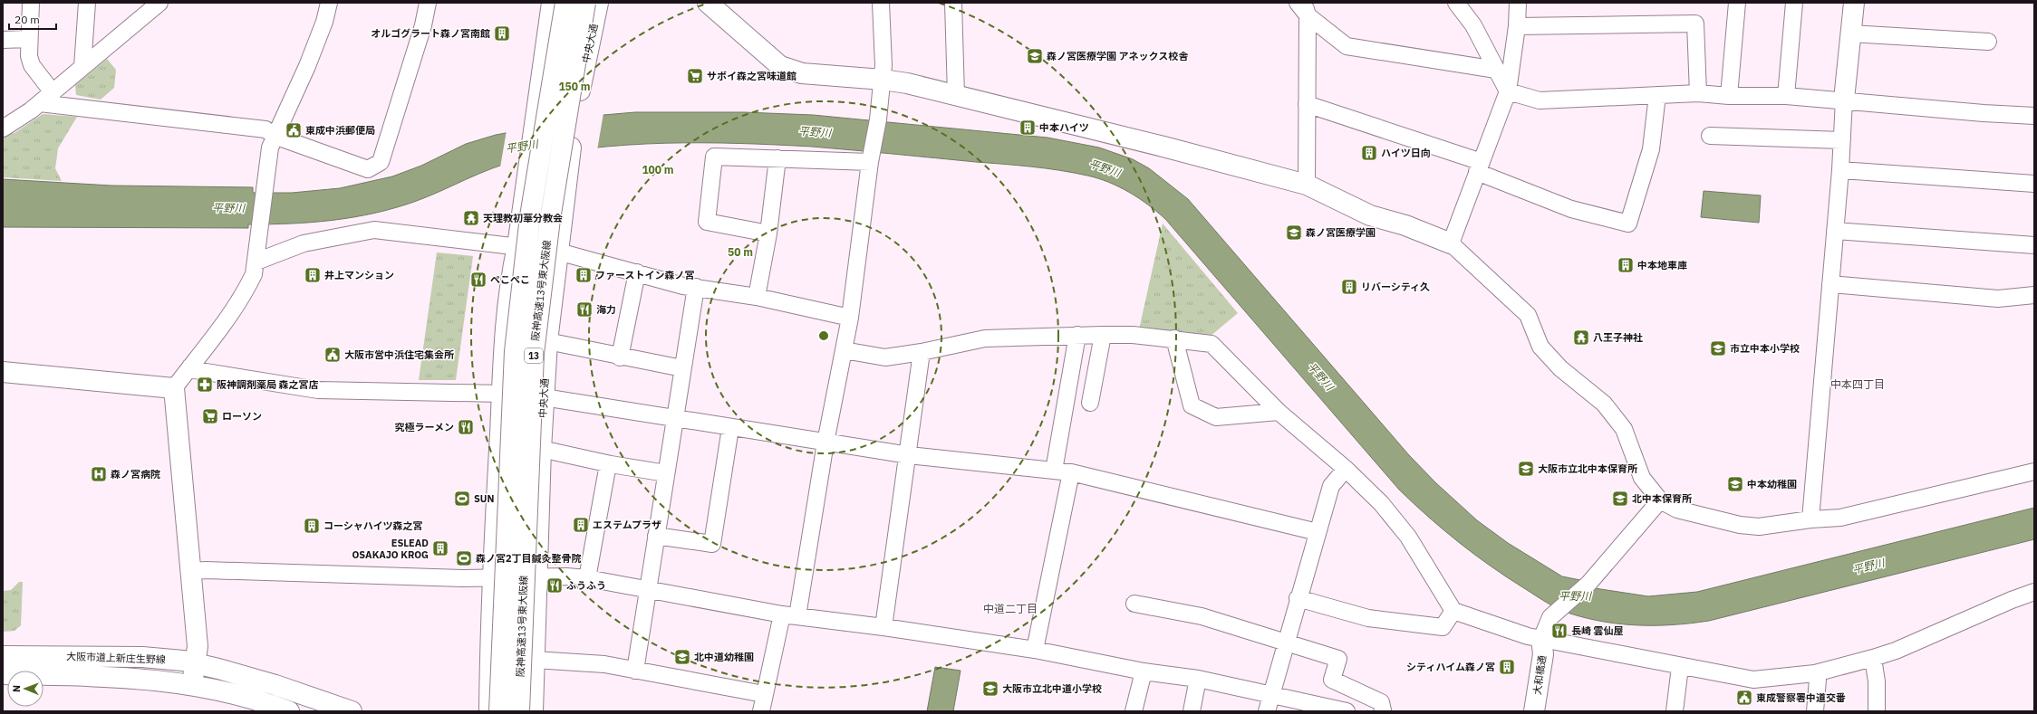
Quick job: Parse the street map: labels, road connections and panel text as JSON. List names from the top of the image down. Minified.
{"streets":{"main road":["中央大通","阪神高速13号東大阪線","13","大阪市道上新庄生野線","大和橋通"]},"districts":["中本四丁目","中道二丁目"],"water":["平野川"],"places":{"building":["オルゴグラート森ノ宮南館","中本ハイツ","ハイツ日向","中本地車庫","井上マンション","ファーストイン森ノ宮","リバーシティ久","エステムプラザ","コーシャハイツ森之宮","ESLEAD OSAKAJO KROG","シティハイム森ノ宮"],"school or university":["森ノ宮医療学園 アネックス校舎","森ノ宮医療学園","市立中本小学校","大阪市立北中本保育所","中本幼稚園","北中本保育所","北中道幼稚園","大阪市立北中道小学校"],"supermarket":["サボイ森之宮味道館","ローソン"],"public building":["東成中浜郵便局","大阪市営中浜住宅集会所","東成警察署中道交番"],"temple":["天理教初華分教会","八王子神社"],"restaurant":["ぺこぺこ","海力","究極ラーメン","ふうふう","長崎 雲仙屋"],"pharmacy":["阪神調剤薬局 森之宮店"],"hospital":["森ノ宮病院"],"sports":["SUN","森ノ宮2丁目鍼灸整骨院"]},"scale_bar":"20 m","north":"left","rings":["150 m","100 m","50 m"]}
